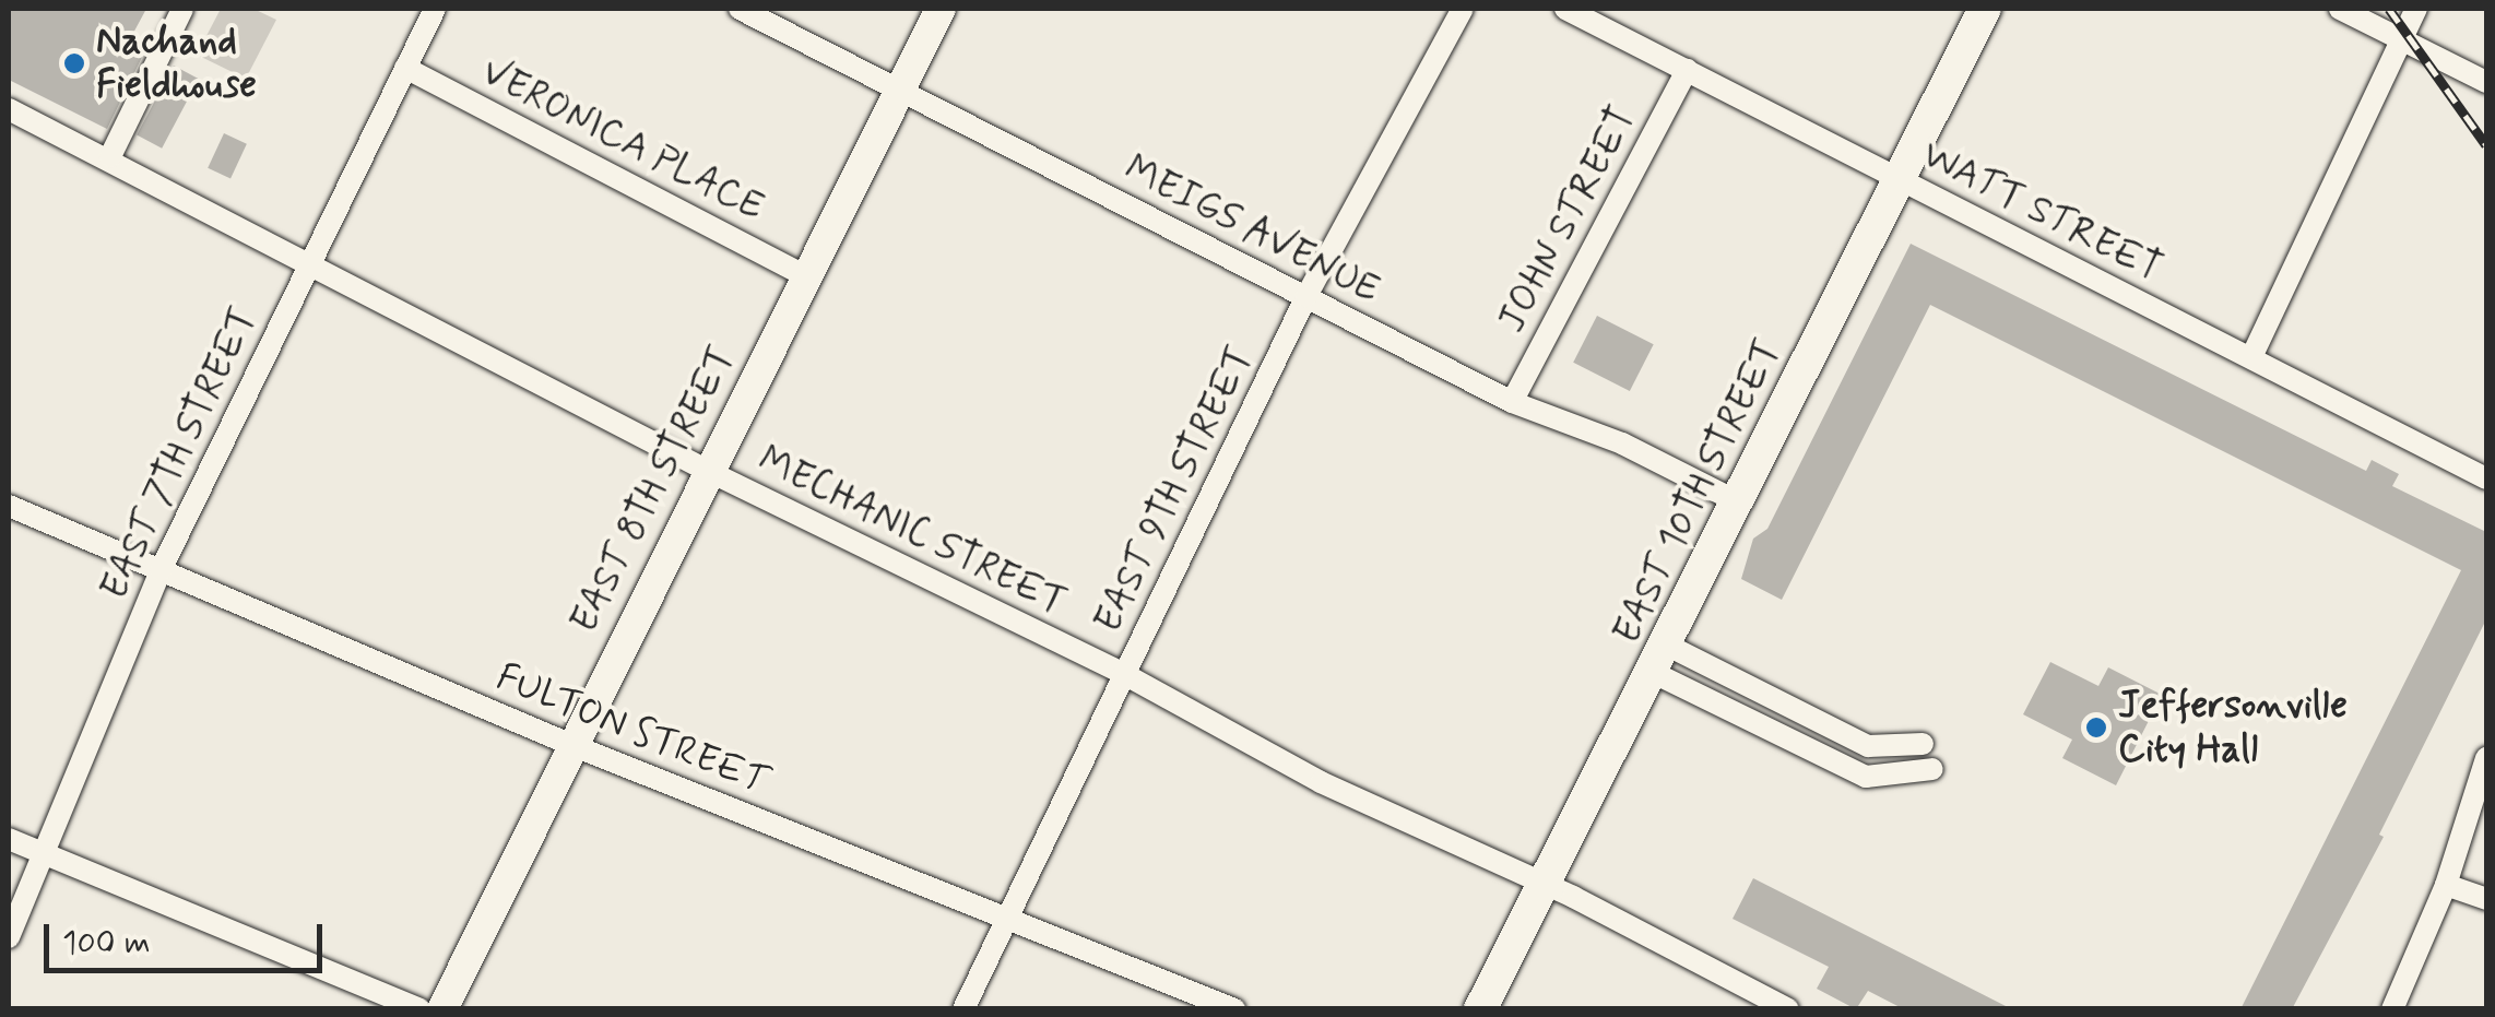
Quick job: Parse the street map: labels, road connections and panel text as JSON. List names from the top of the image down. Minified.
{"streets":{"main road":["EAST 8TH STREET","EAST 10TH STREET"],"street":["VERONICA PLACE","WATT STREET","JOHN STREET","MEIGS AVENUE","EAST 7TH STREET","EAST 9TH STREET","MECHANIC STREET","FULTON STREET"]},"crossings":[["VERONICA PLACE","EAST 7TH STREET"],["VERONICA PLACE","EAST 8TH STREET"],["WATT STREET","JOHN STREET"],["WATT STREET","EAST 10TH STREET"],["JOHN STREET","MEIGS AVENUE"],["MEIGS AVENUE","EAST 8TH STREET"],["MEIGS AVENUE","EAST 9TH STREET"],["MEIGS AVENUE","EAST 10TH STREET"],["EAST 7TH STREET","MECHANIC STREET"],["EAST 7TH STREET","FULTON STREET"],["EAST 8TH STREET","MECHANIC STREET"],["EAST 8TH STREET","FULTON STREET"],["EAST 9TH STREET","MECHANIC STREET"],["EAST 9TH STREET","FULTON STREET"],["EAST 10TH STREET","MECHANIC STREET"]],"places":["Nachand Fieldhouse","Jeffersonville City Hall"],"scale_bar":"100 m"}
